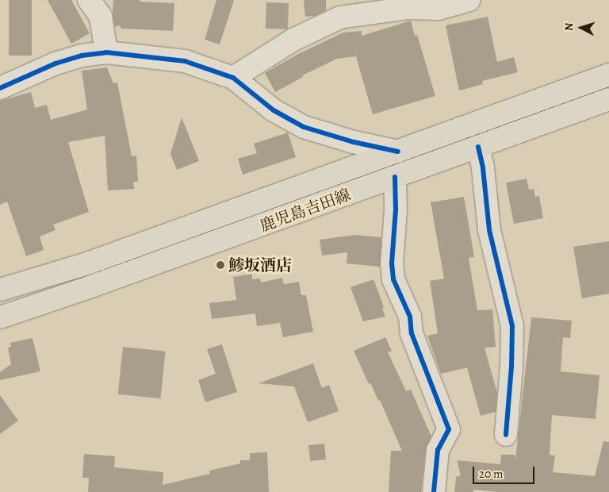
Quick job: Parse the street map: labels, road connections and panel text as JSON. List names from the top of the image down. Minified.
{"streets":{"main road":["鹿児島吉田線"]},"places":["鯵坂酒店"],"scale_bar":"20 m","north":"left"}
